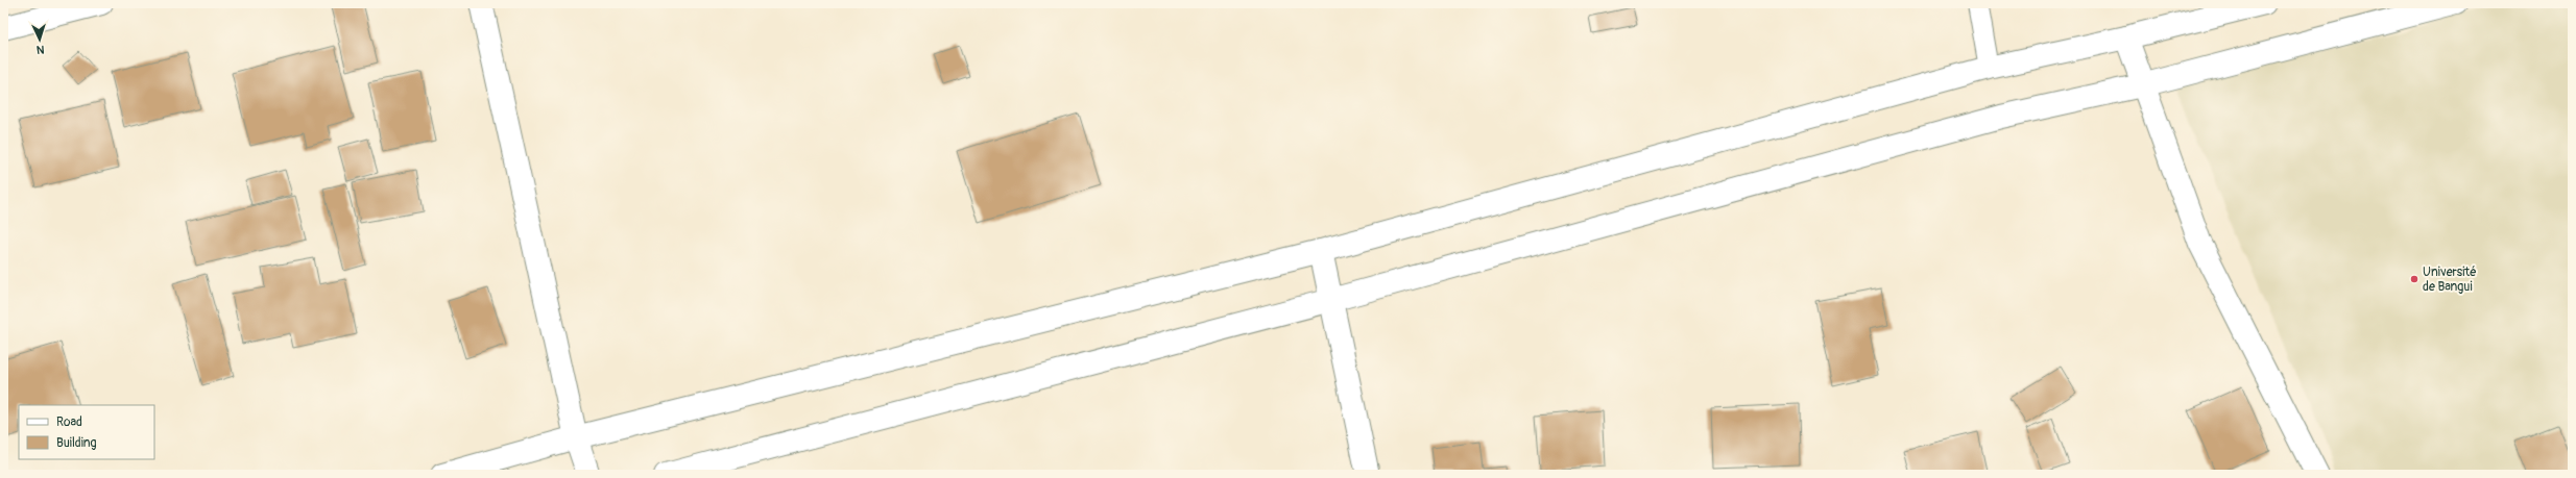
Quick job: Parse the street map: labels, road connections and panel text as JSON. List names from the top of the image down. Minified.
{"places":["Université de Bangui"],"legend":["Road","Building"],"north":"bottom"}
